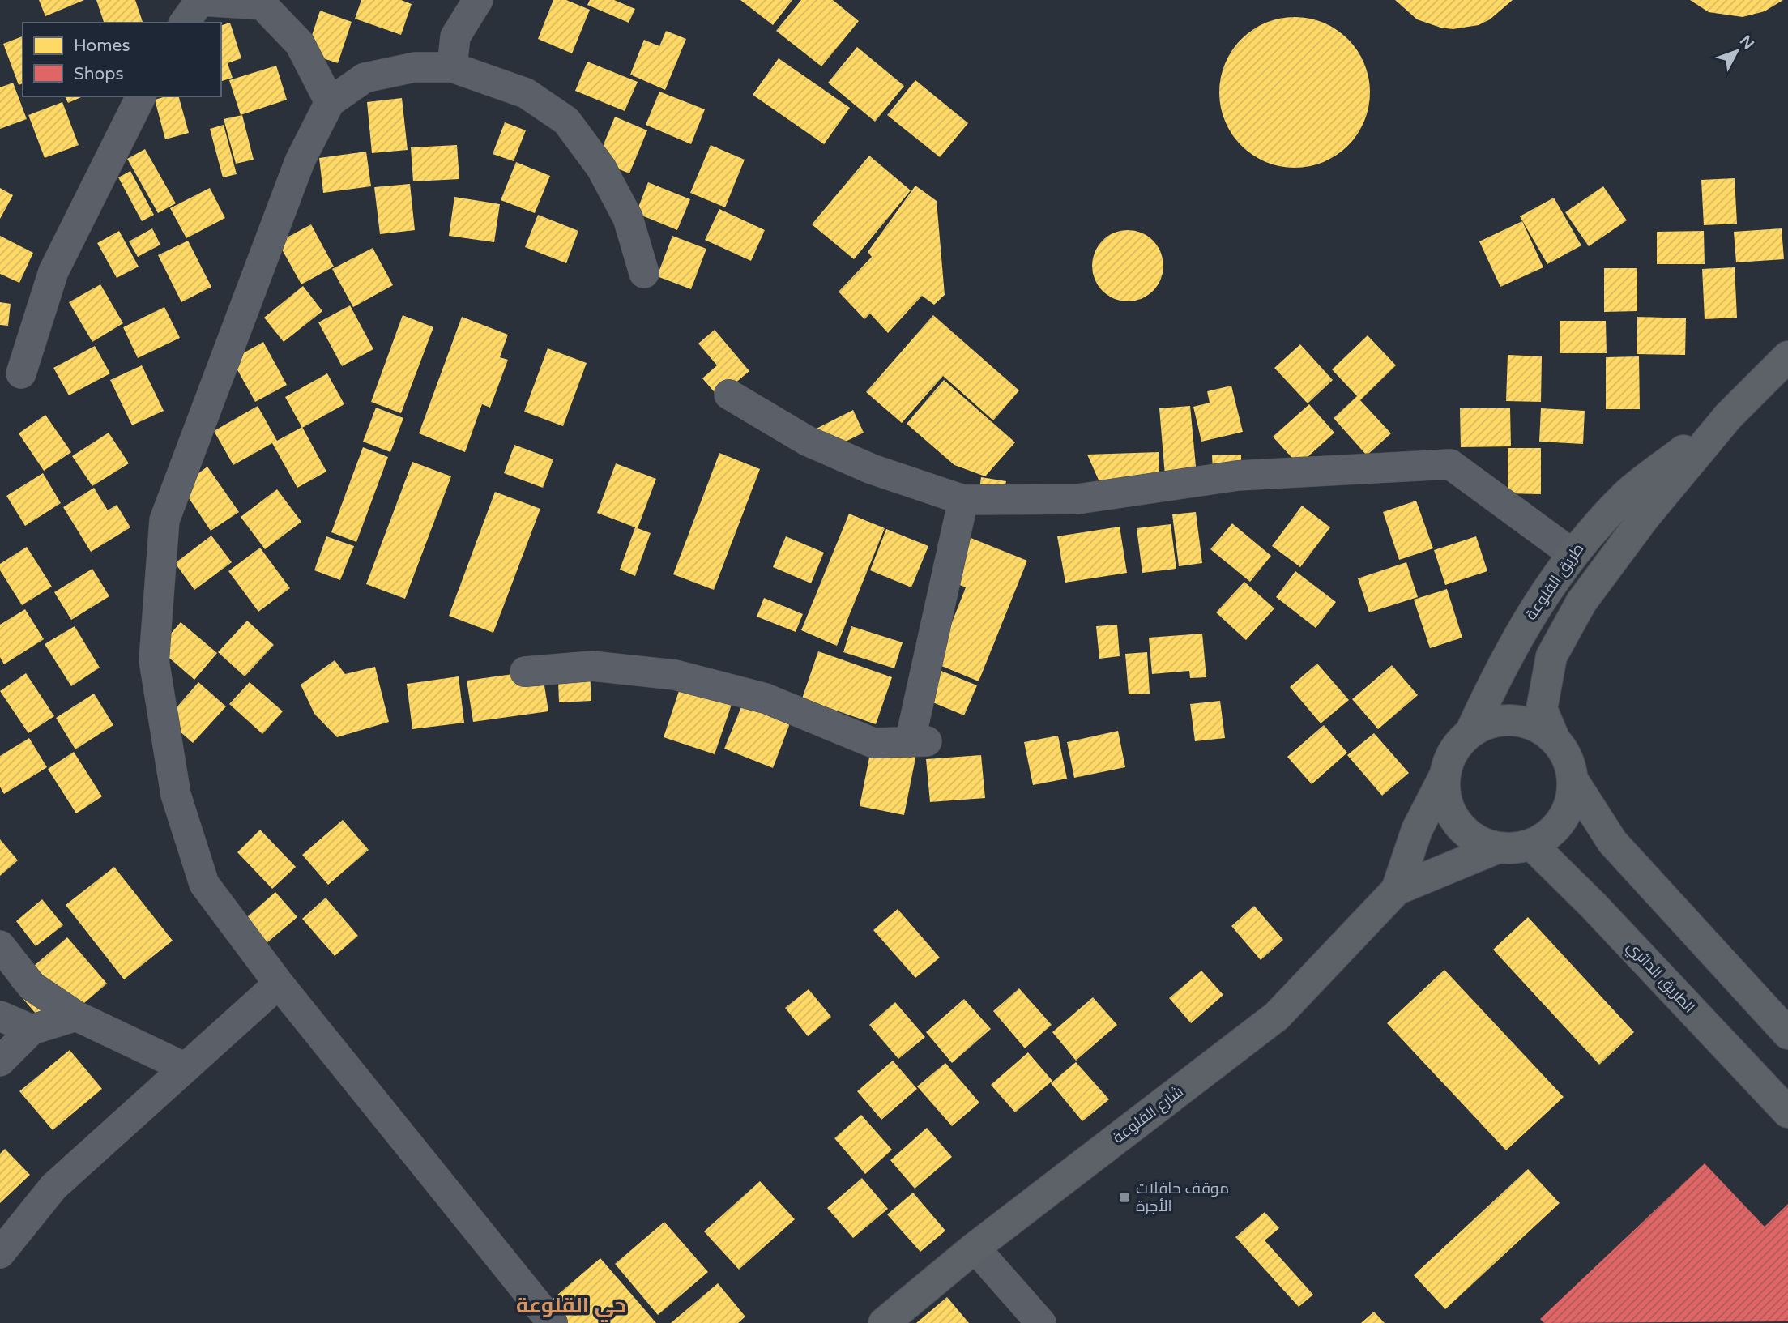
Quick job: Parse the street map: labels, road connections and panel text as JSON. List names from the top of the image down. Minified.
{"streets":{"main road":["طريق القلوعة","الطريق الدائري","شارع القلوعة"]},"crossings":[["طريق القلوعة","الطريق الدائري"]],"districts":["حي القلوعة"],"places":{"transit":["موقف حافلات الأجرة"]},"legend":["Homes","Shops"],"north":"top right"}
